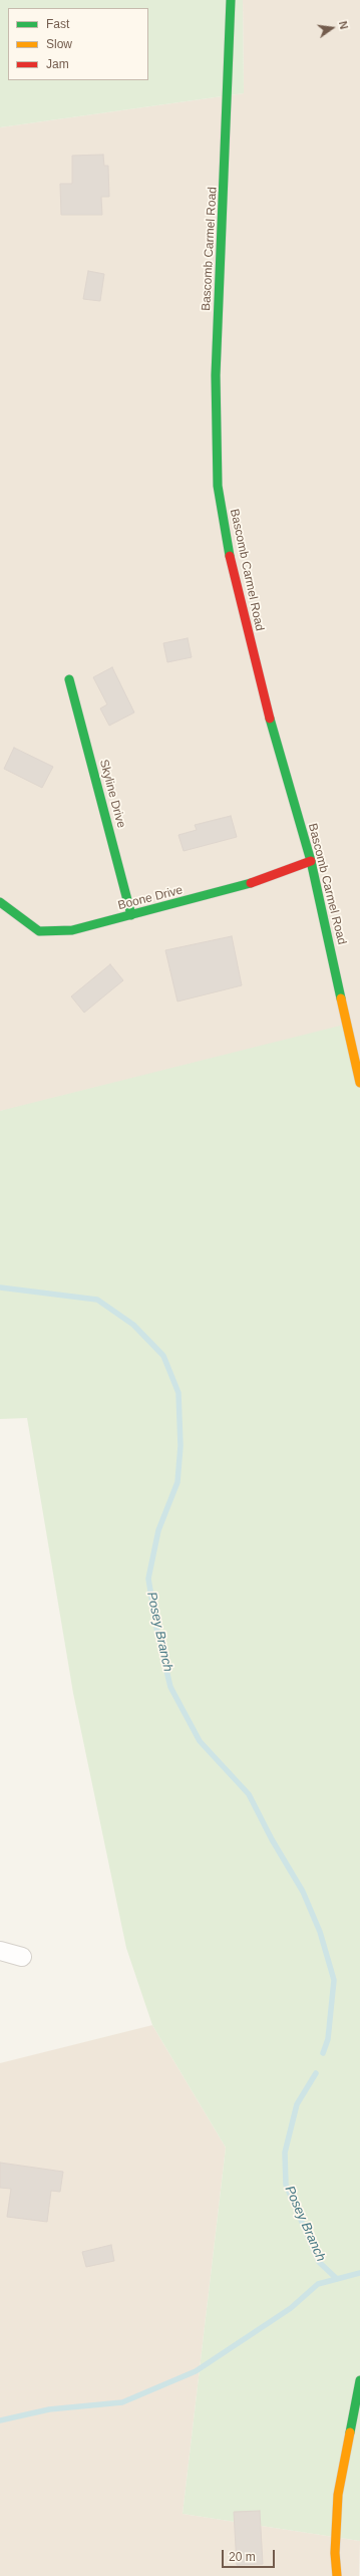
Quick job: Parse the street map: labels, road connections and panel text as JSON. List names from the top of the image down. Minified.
{"streets":{"street":["Bascomb Carmel Road","Skyline Drive","Boone Drive"]},"crossings":[["Bascomb Carmel Road","Boone Drive"],["Skyline Drive","Boone Drive"]],"water":["Posey Branch"],"legend":["Fast","Slow","Jam"],"scale_bar":"20 m","north":"right"}
